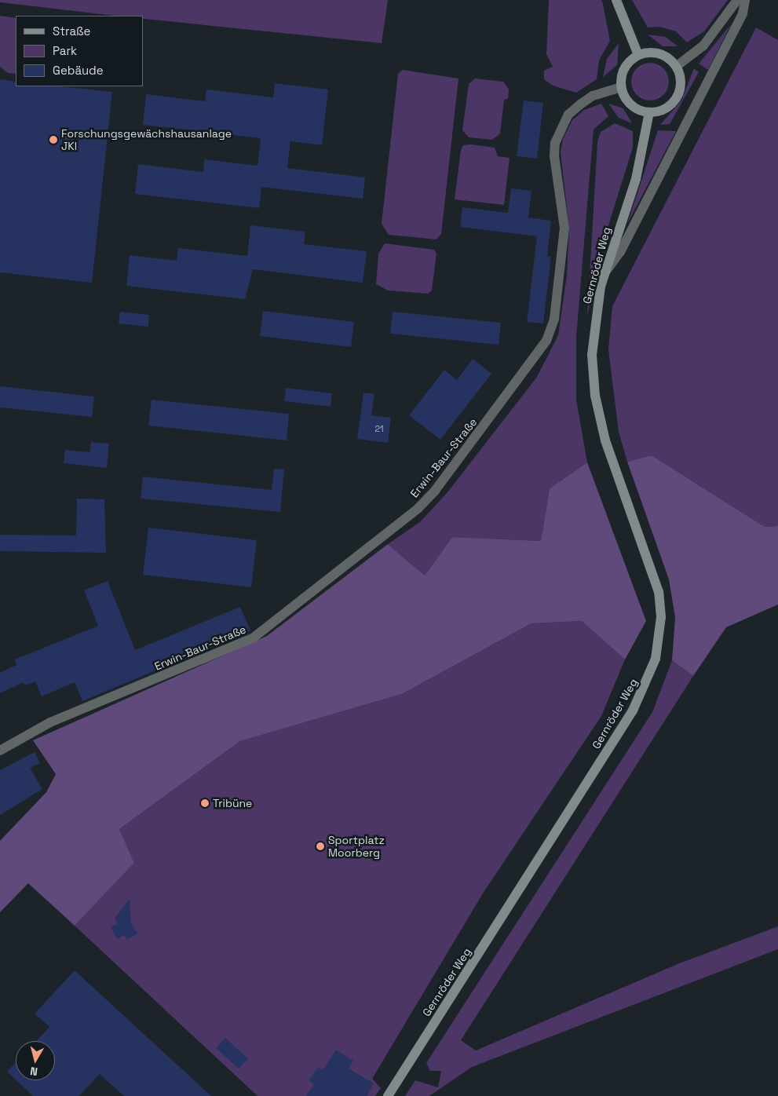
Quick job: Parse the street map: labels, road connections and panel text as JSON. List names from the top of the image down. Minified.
{"streets":{"main road":["Gernröder Weg"],"street":["Erwin-Baur-Straße"]},"crossings":[["Gernröder Weg","Erwin-Baur-Straße"]],"places":["Forschungsgewächshausanlage JKI","Tribüne","Sportplatz Moorberg"],"house_numbers":["21"],"legend":["Straße","Park","Gebäude"],"north":"bottom"}
